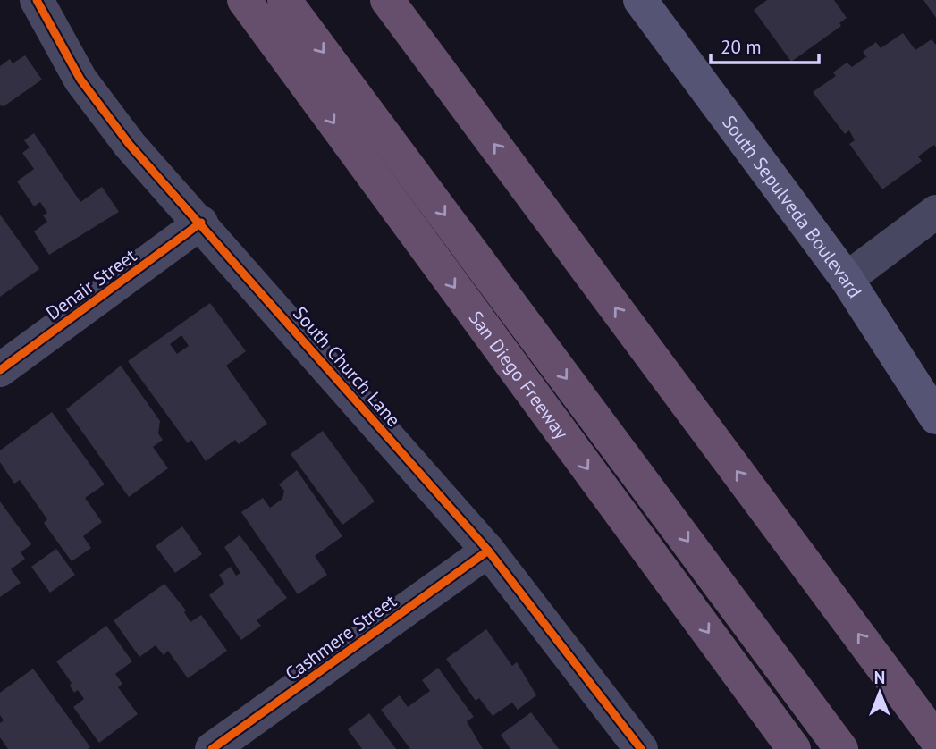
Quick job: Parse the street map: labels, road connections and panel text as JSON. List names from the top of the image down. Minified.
{"streets":{"highway":["San Diego Freeway"],"main road":["South Sepulveda Boulevard"],"street":["Denair Street","South Church Lane","Cashmere Street"]},"crossings":[["Denair Street","South Church Lane"],["South Church Lane","Cashmere Street"]],"scale_bar":"20 m","north":"top"}
